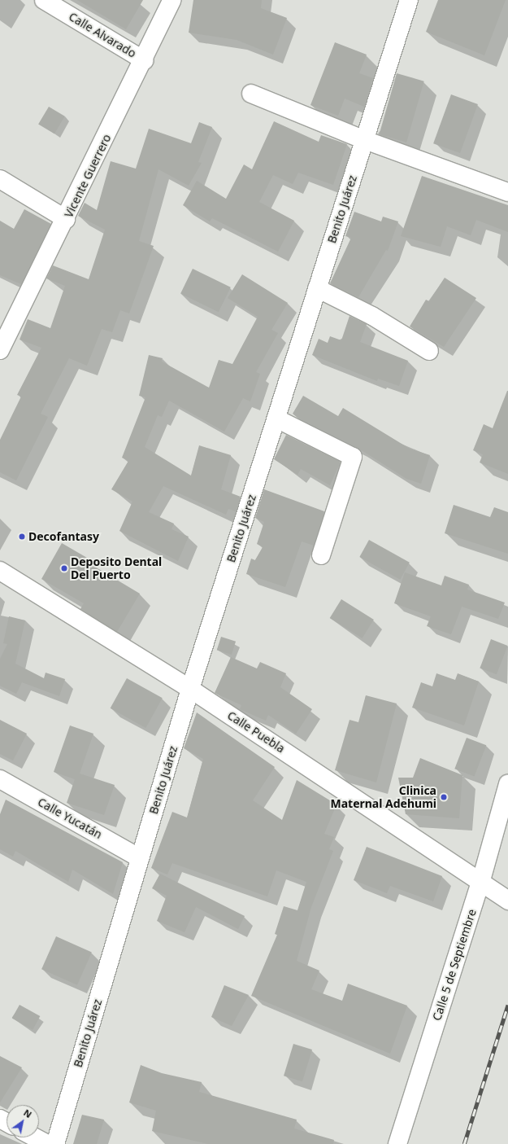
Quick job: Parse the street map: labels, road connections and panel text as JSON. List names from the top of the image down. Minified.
{"streets":{"street":["Calle Alvarado","Vicente Guerrero","Benito Juárez","Calle Puebla","Calle Yucatán","Calle 5 de Septiembre"]},"crossings":[["Calle Alvarado","Vicente Guerrero"],["Benito Juárez","Calle Puebla"],["Benito Juárez","Calle Yucatán"],["Calle Puebla","Calle 5 de Septiembre"]],"places":["Decofantasy","Deposito Dental Del Puerto","Clinica Maternal Adehumi"],"north":"top right"}
